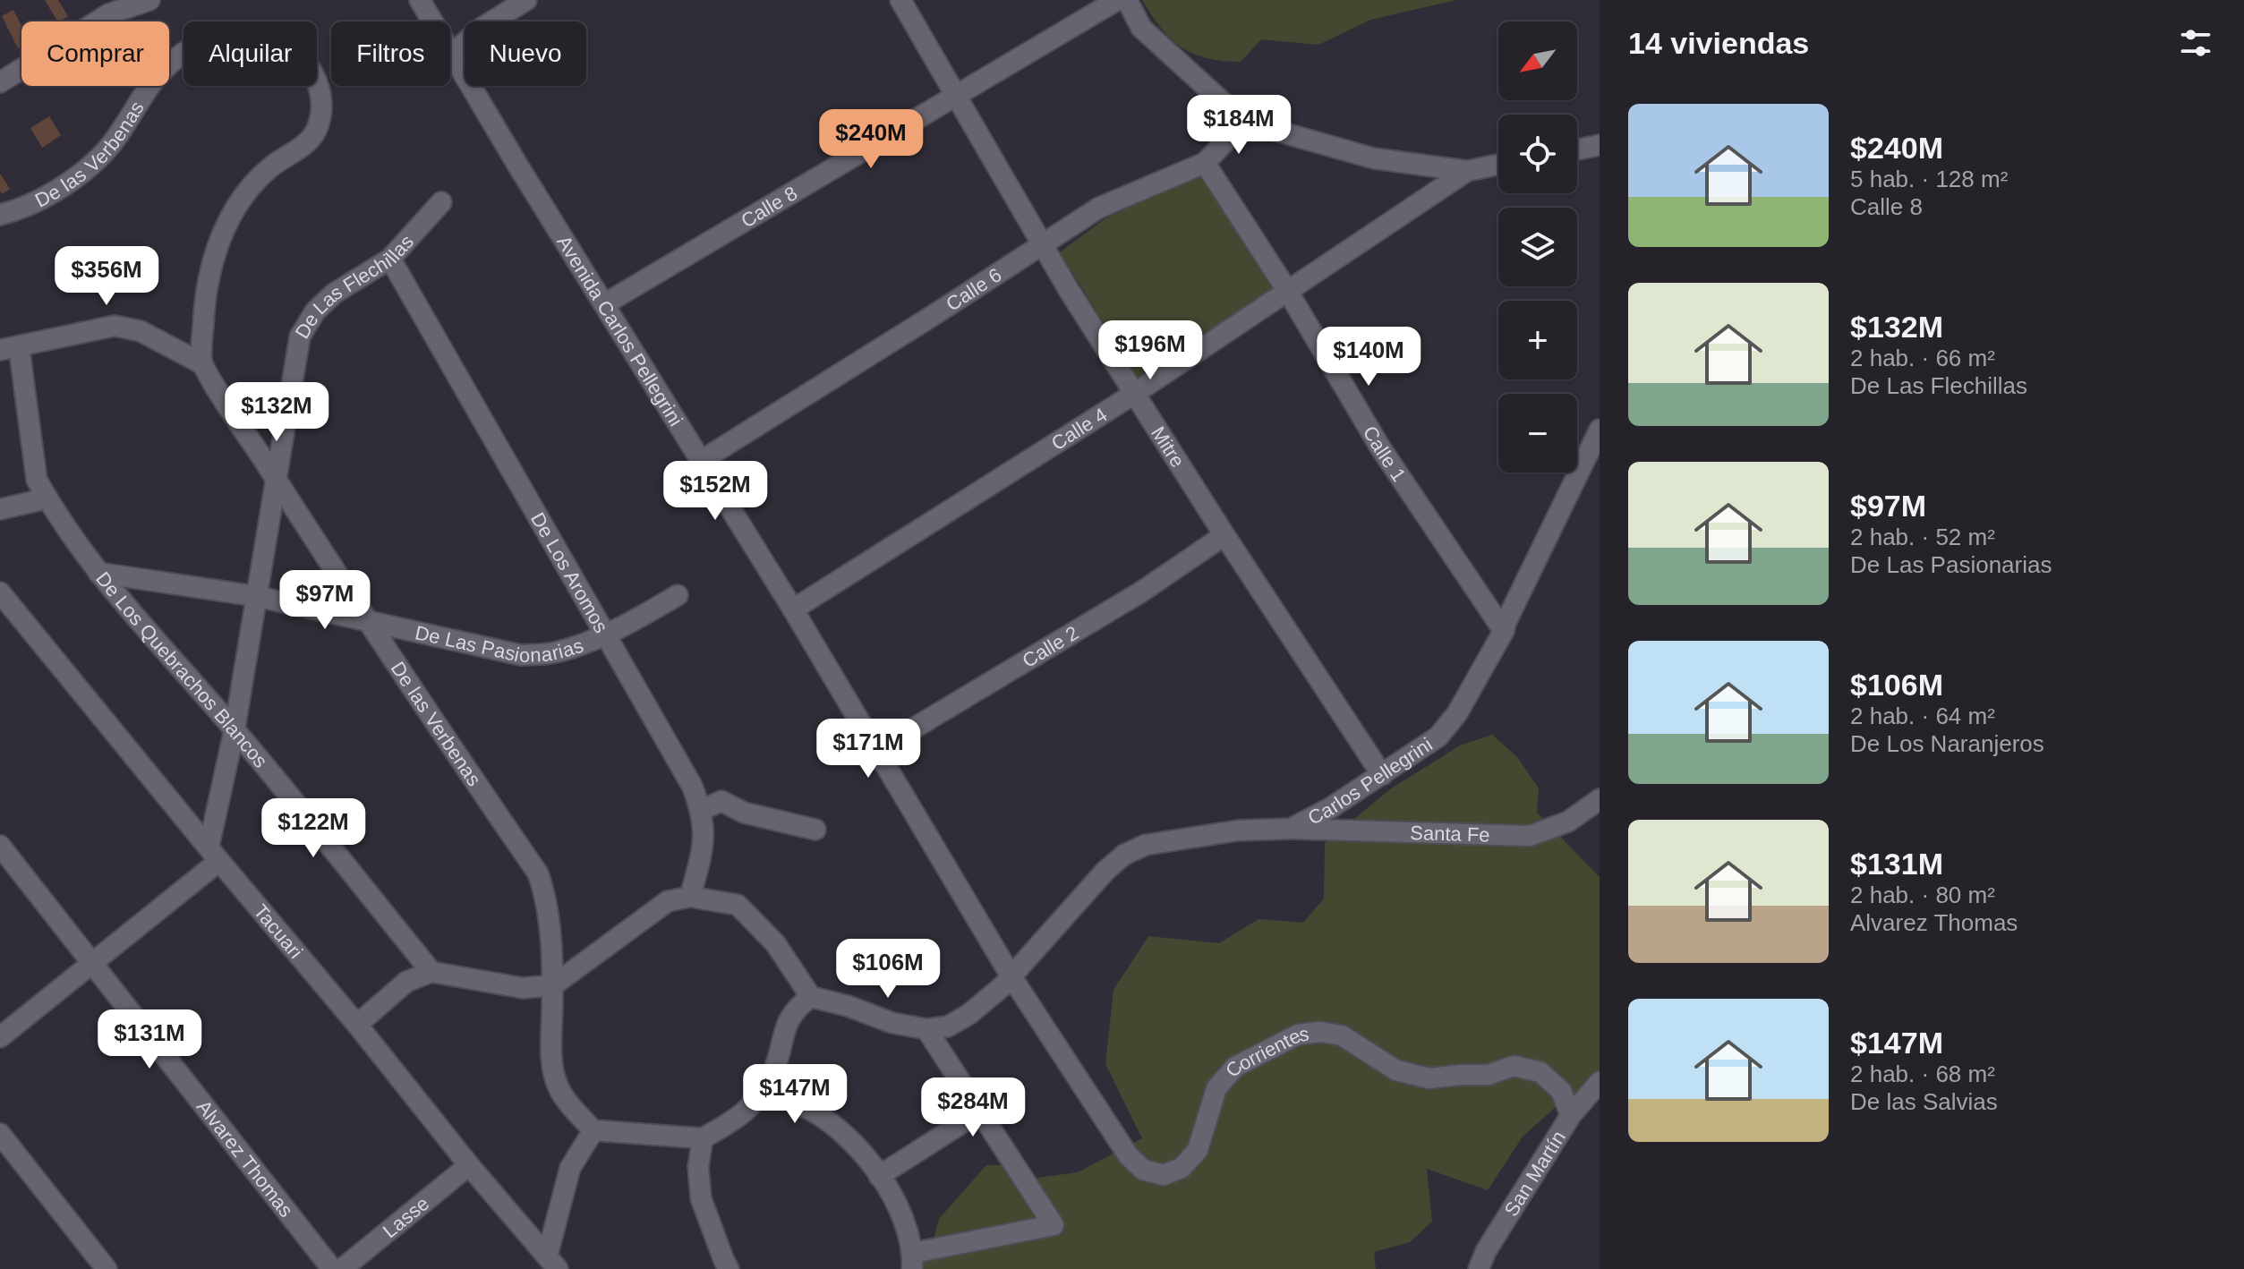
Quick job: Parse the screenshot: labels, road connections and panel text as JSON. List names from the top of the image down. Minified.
{"streets":{"street":["De las Verbenas","Calle 8","De Las Flechillas","Calle 6","Avenida Carlos Pellegrini","Calle 4","Mitre","Calle 1","De Los Aromos","De Las Pasionarias","Calle 2","De Los Quebrachos Blancos","Carlos Pellegrini","Santa Fe","Tacuari","Corrientes","Alvarez Thomas","San Martín","Lasse"]},"crossings":[["De las Verbenas","De Las Flechillas"],["De las Verbenas","De Los Aromos"],["De las Verbenas","De Las Pasionarias"],["Calle 8","Avenida Carlos Pellegrini"],["Calle 8","Mitre"],["De Las Flechillas","De Los Aromos"],["De Las Flechillas","De Las Pasionarias"],["De Las Flechillas","De Los Quebrachos Blancos"],["De Las Flechillas","Tacuari"],["Calle 6","Avenida Carlos Pellegrini"],["Calle 6","Mitre"],["Calle 6","Calle 1"],["Avenida Carlos Pellegrini","Calle 4"],["Avenida Carlos Pellegrini","Calle 2"],["Avenida Carlos Pellegrini","Carlos Pellegrini"],["Avenida Carlos Pellegrini","Corrientes"],["Calle 4","Mitre"],["Calle 4","Calle 1"],["Mitre","Calle 2"],["Mitre","Carlos Pellegrini"],["Calle 1","Carlos Pellegrini"],["De Los Aromos","De Las Pasionarias"],["De Las Pasionarias","De Los Quebrachos Blancos"],["Carlos Pellegrini","Santa Fe"],["Carlos Pellegrini","Corrientes"],["Tacuari","Lasse"],["Corrientes","San Martín"]],"north":"bottom left","page":{"heading":"14 viviendas","map_buttons":["+","−"],"chip":["Comprar","Alquilar","Filtros","Nuevo"],"list":[{"name":"$240M","note":"5 hab. · 128 m² · Calle 8"},{"name":"$132M","note":"2 hab. · 66 m² · De Las Flechillas"},{"name":"$97M","note":"2 hab. · 52 m² · De Las Pasionarias"},{"name":"$106M","note":"2 hab. · 64 m² · De Los Naranjeros"},{"name":"$131M","note":"2 hab. · 80 m² · Alvarez Thomas"},{"name":"$147M","note":"2 hab. · 68 m² · De las Salvias"}],"price":["$184M","$240M","$356M","$196M","$140M","$132M","$152M","$97M","$171M","$122M","$106M","$131M","$147M","$284M"]}}
